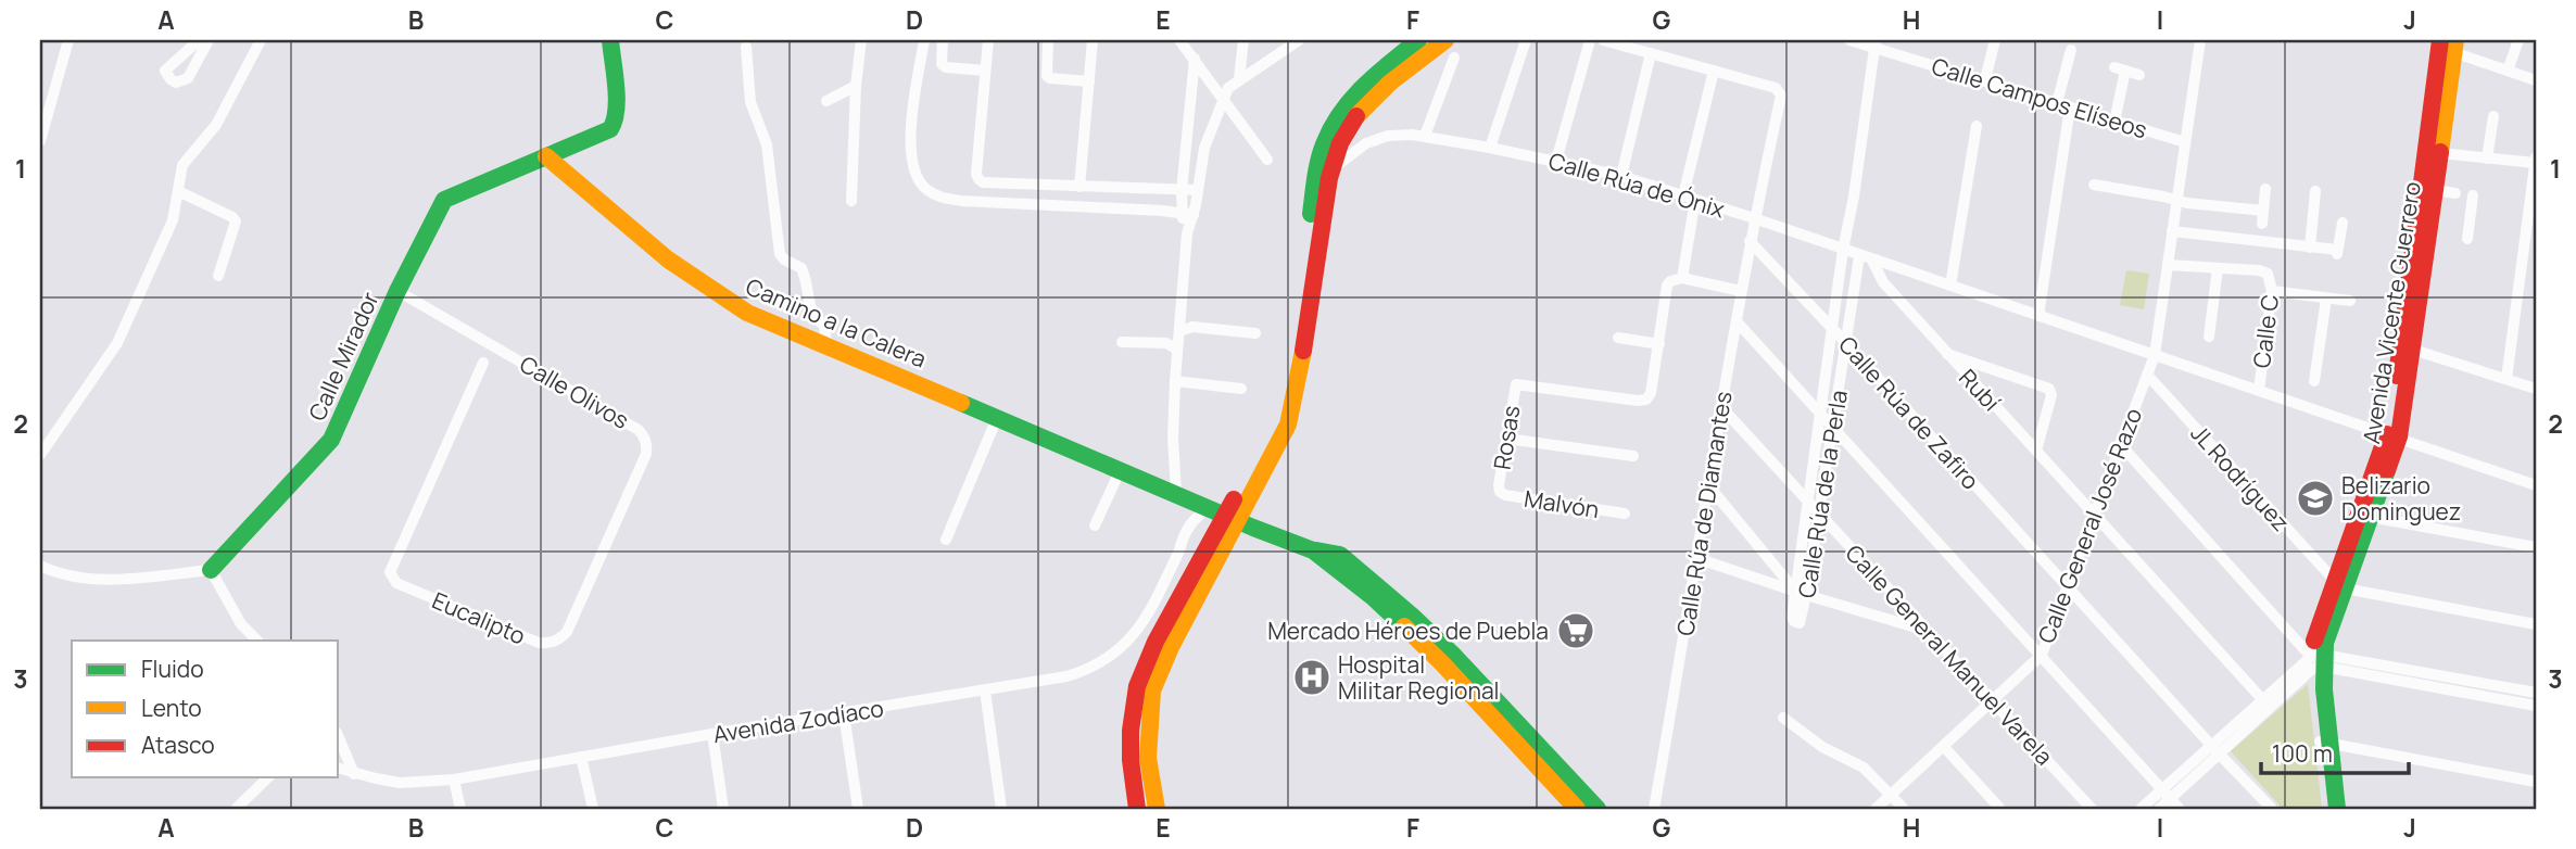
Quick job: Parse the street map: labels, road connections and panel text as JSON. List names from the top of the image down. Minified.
{"streets":{"main road":["Avenida Vicente Guerrero","Camino a la Calera","Calle Mirador"],"street":["Calle Campos Elíseos","Calle Rúa de Ónix","Calle C","Rubí","Calle Olivos","Calle Rúa de Zafiro","Rosas","JL Rodríguez","Calle Rúa de la Perla","Malvón","Calle Rúa de Diamantes","Calle General José Razo","Eucalipto","Calle General Manuel Varela","Avenida Zodíaco"]},"crossings":[["Calle Campos Elíseos","Calle Rúa de la Perla"],["Calle Campos Elíseos","Calle General José Razo"],["Calle Rúa de Ónix","Avenida Vicente Guerrero"],["Calle Rúa de Ónix","Calle C"],["Calle Rúa de Ónix","Rubí"],["Calle Rúa de Ónix","Calle Rúa de la Perla"],["Calle Rúa de Ónix","Calle Rúa de Diamantes"],["Calle Rúa de Ónix","Calle General José Razo"],["Avenida Vicente Guerrero","JL Rodríguez"],["Camino a la Calera","Calle Mirador"],["Camino a la Calera","Avenida Zodíaco"],["Calle Mirador","Calle Olivos"],["Rubí","Calle General José Razo"],["Calle Olivos","Eucalipto"],["Calle Rúa de Zafiro","Calle Rúa de la Perla"],["Calle Rúa de Zafiro","Calle Rúa de Diamantes"],["Calle Rúa de Zafiro","Calle General José Razo"],["Rosas","Malvón"],["JL Rodríguez","Calle General José Razo"],["Calle Rúa de la Perla","Calle General Manuel Varela"],["Calle Rúa de Diamantes","Calle General Manuel Varela"],["Calle General José Razo","Calle General Manuel Varela"]],"places":{"school or university":["Belizario Dominguez"],"supermarket":["Mercado Héroes de Puebla"],"hospital":["Hospital Militar Regional"]},"legend":["Fluido","Lento","Atasco"],"scale_bar":"100 m","grid":{"columns":["A","B","C","D","E","F","G","H","I","J"],"rows":["1","2","3"]}}
